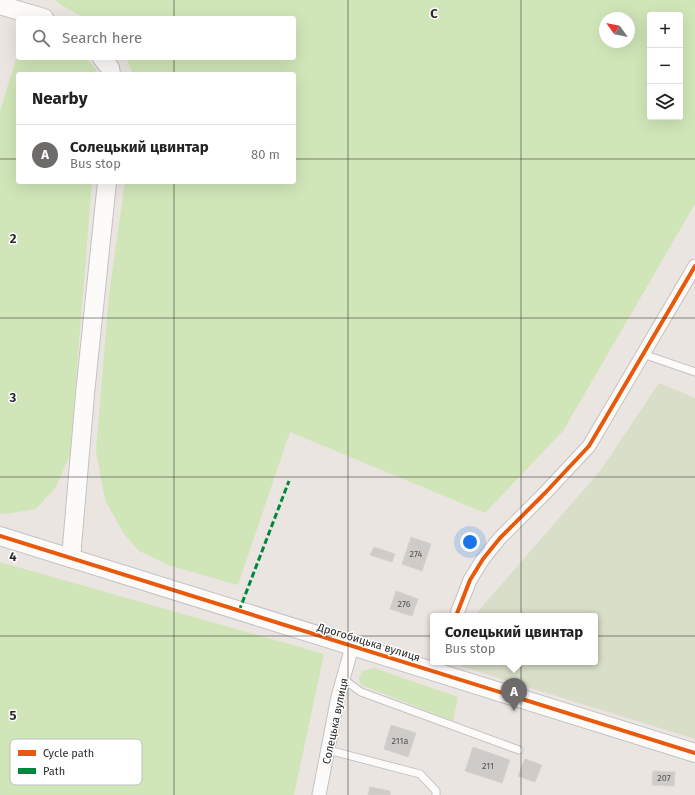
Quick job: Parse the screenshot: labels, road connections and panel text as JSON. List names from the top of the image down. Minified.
{"streets":{"street":["Дрогобицька вулиця","Солецька вулиця"]},"crossings":[["Дрогобицька вулиця","Солецька вулиця"]],"house_numbers":["274","276","211а","211","207"],"legend":["Cycle path","Path"],"north":"top left","page":{"map_buttons":["+","−"],"search":"Search here","heading":"Nearby","list":[{"mark":"A","name":"Солецький цвинтар","note":"Bus stop","value":"80 m"}],"popup":["Солецький цвинтар","Bus stop"],"pins":"A"},"grid":{"columns":["C"],"rows":["2","3","4","5"]}}
